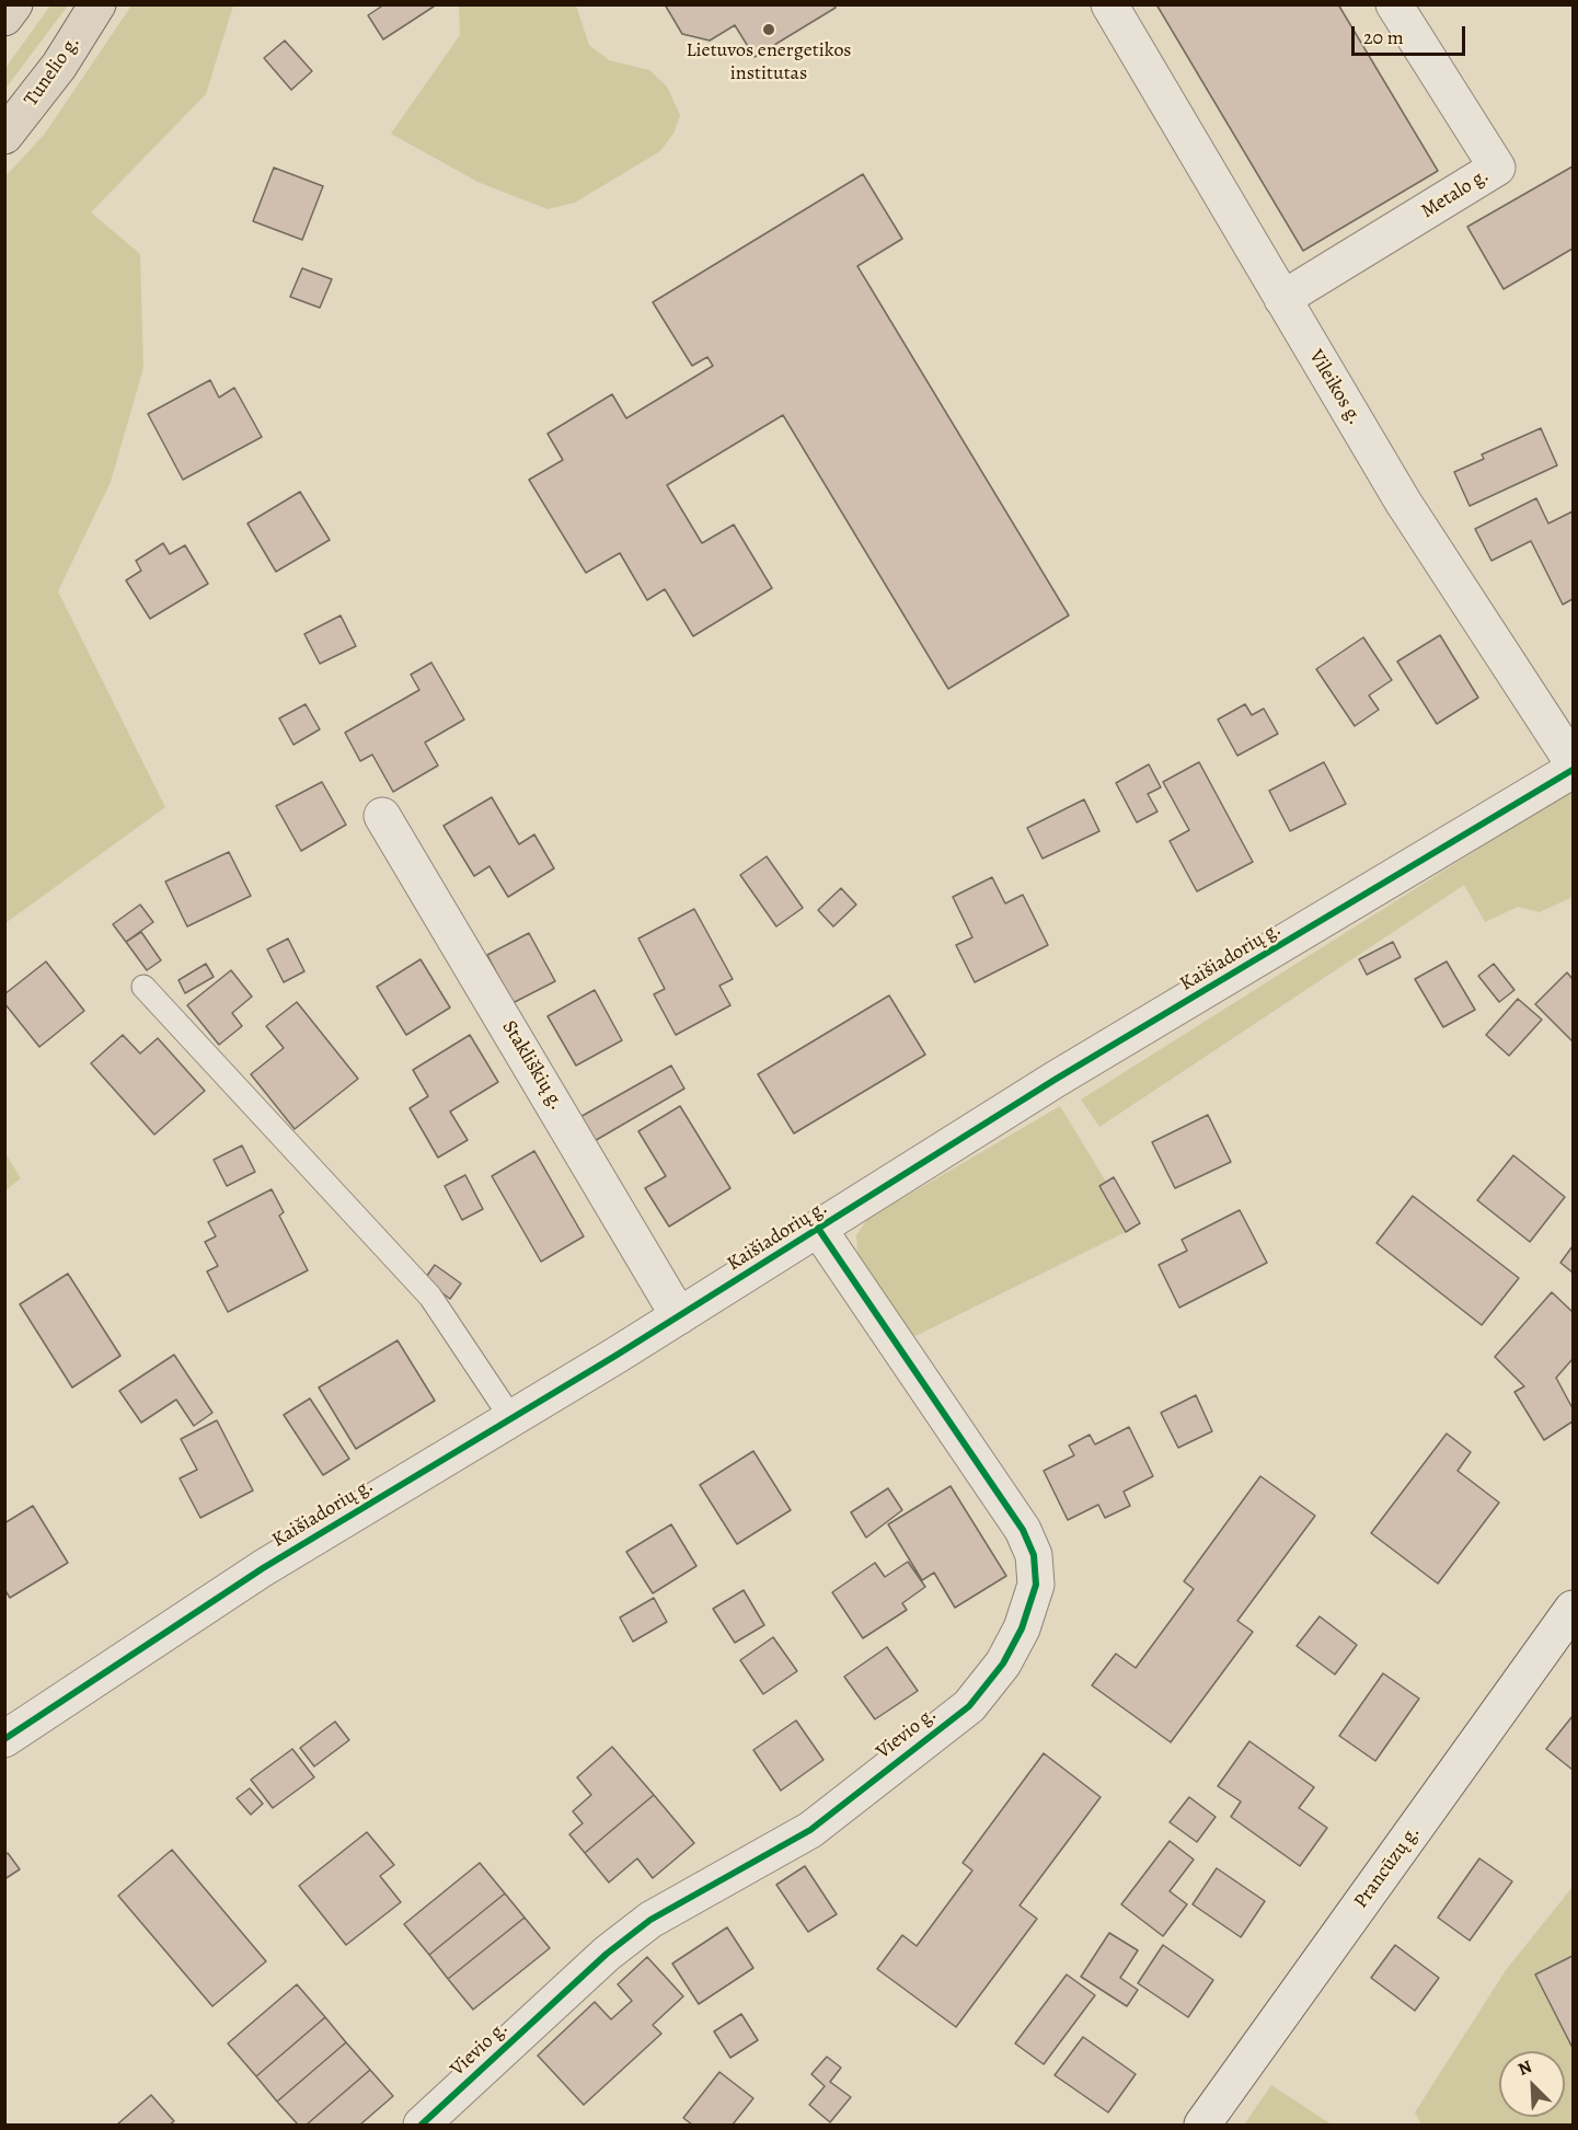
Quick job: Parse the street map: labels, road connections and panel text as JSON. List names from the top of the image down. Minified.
{"streets":{"main road":["Tunelio g."],"street":["Metalo g.","Vileikos g.","Kaišiadorių g.","Stakliškių g.","Vievio g.","Prancūzų g."]},"crossings":[["Metalo g.","Vileikos g."],["Kaišiadorių g.","Stakliškių g."],["Kaišiadorių g.","Vievio g."]],"places":["Lietuvos energetikos institutas"],"scale_bar":"20 m","north":"top left"}
